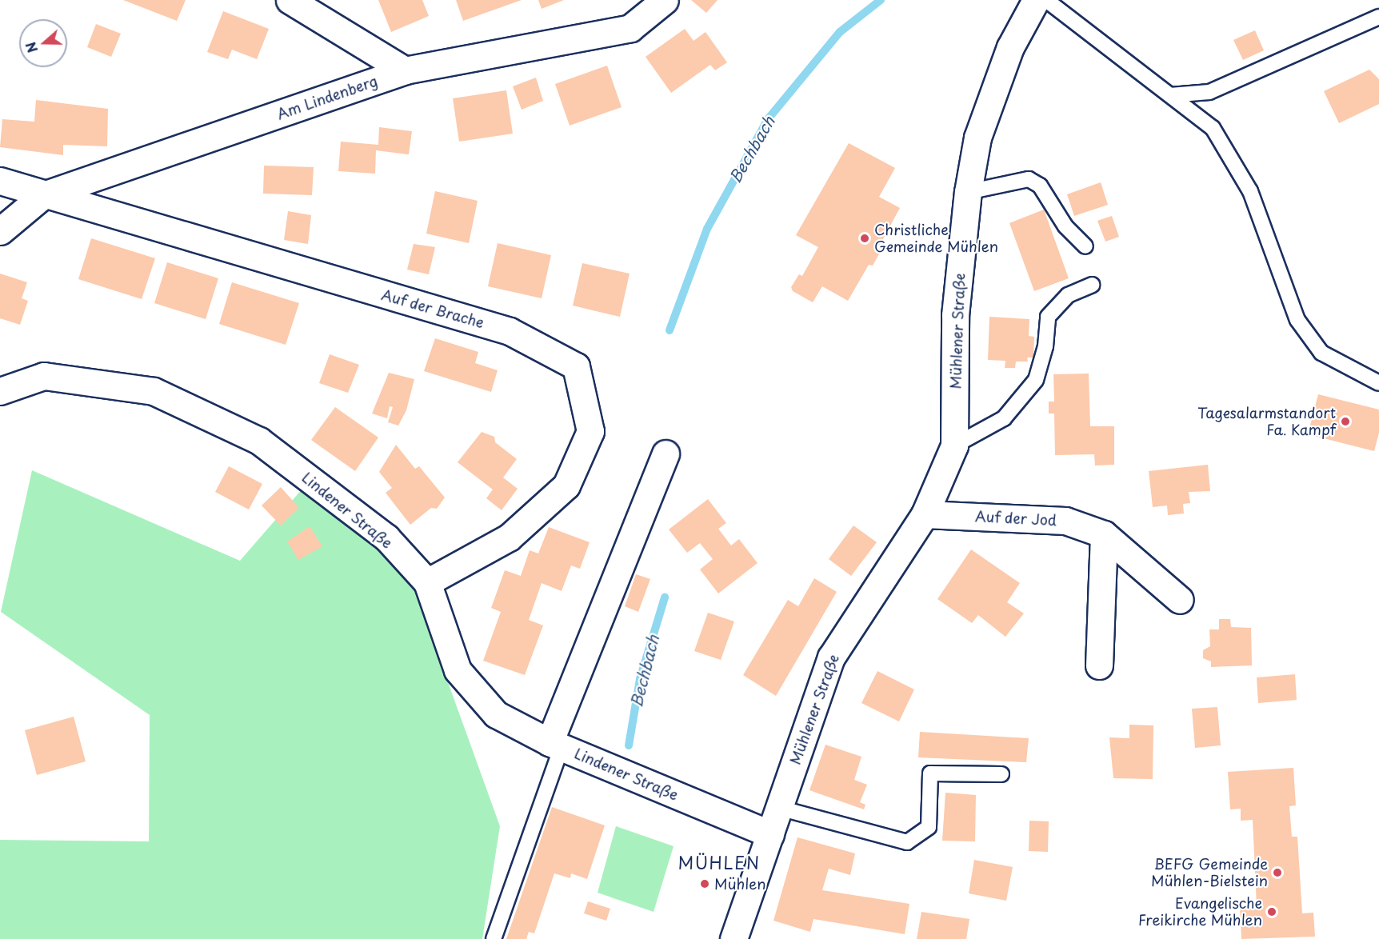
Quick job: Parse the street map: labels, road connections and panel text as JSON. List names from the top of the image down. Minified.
{"streets":{"street":["Am Lindenberg","Auf der Brache","Mühlener Straße","Lindener Straße","Auf der Jod"]},"crossings":[["Am Lindenberg","Auf der Brache"],["Auf der Brache","Lindener Straße"],["Mühlener Straße","Lindener Straße"],["Mühlener Straße","Auf der Jod"]],"districts":["MÜHLEN"],"water":["Bechbach"],"places":["Christliche Gemeinde Mühlen","Tagesalarmstandort Fa. Kampf","BEFG Gemeinde Mühlen-Bielstein","Mühlen","Evangelische Freikirche Mühlen"],"north":"left"}
